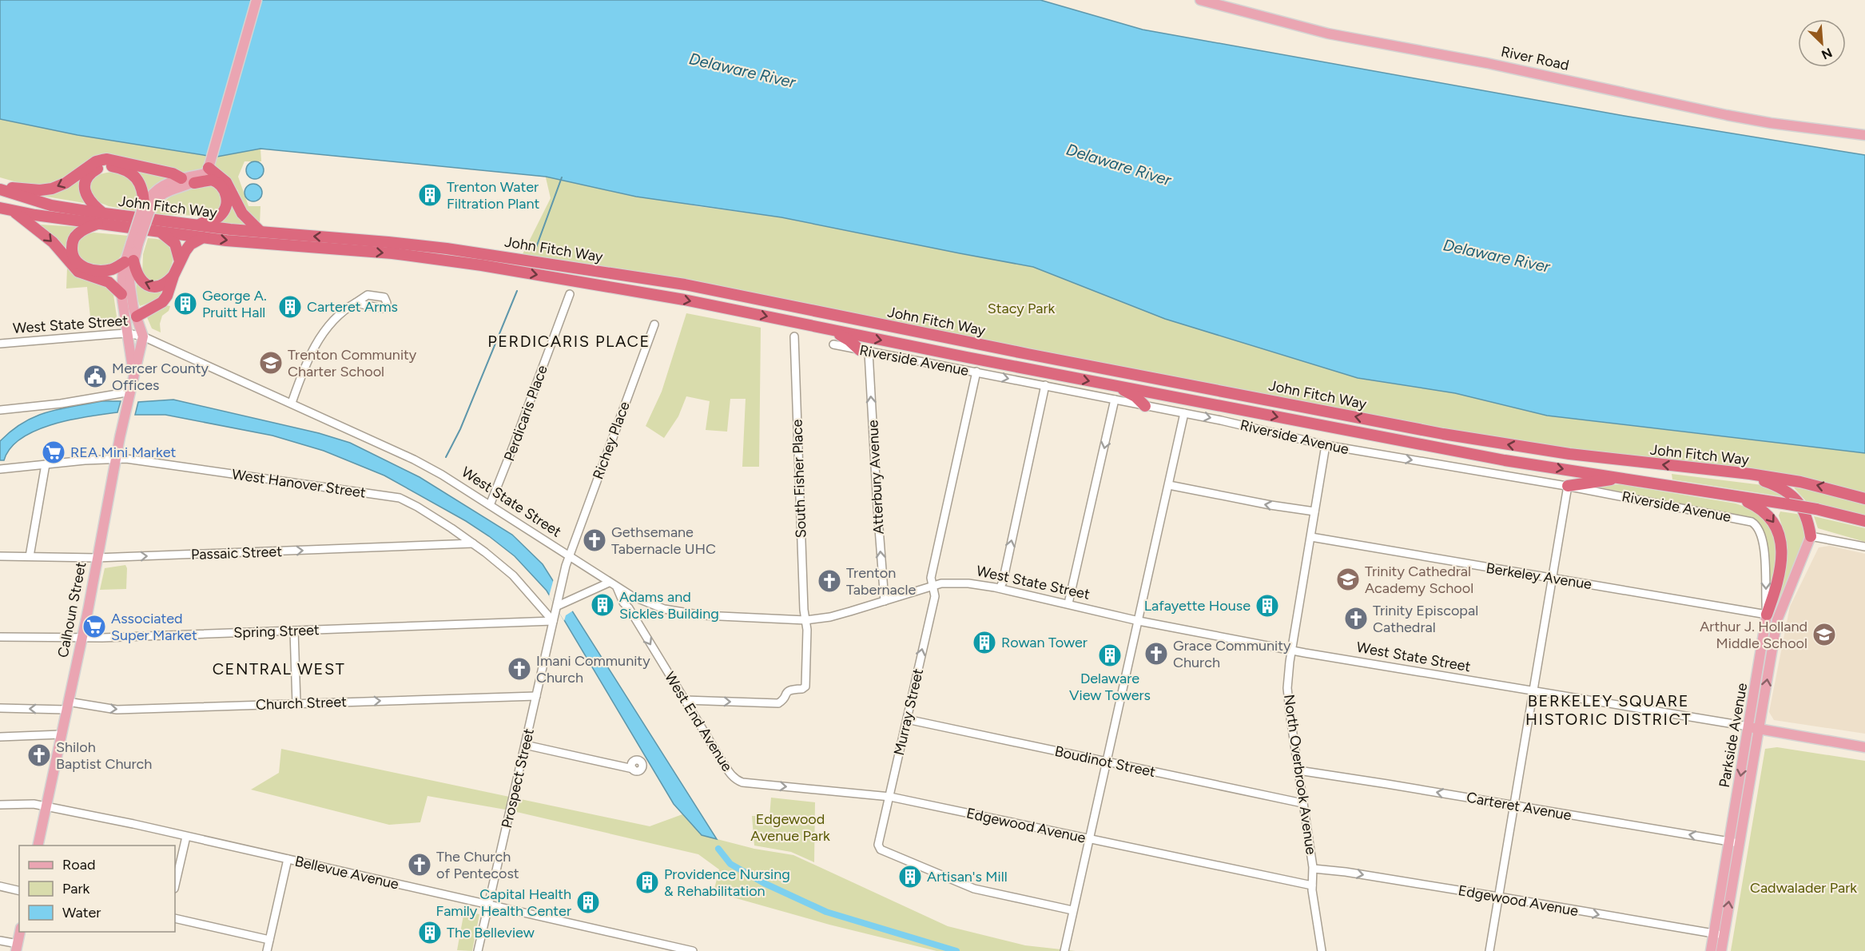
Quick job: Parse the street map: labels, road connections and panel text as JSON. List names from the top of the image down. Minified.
{"streets":{"highway":["John Fitch Way"],"main road":["River Road","West State Street","Calhoun Street","Parkside Avenue"],"street":["Riverside Avenue","Perdicaris Place","Richey Place","Atterbury Avenue","South Fisher Place","West Hanover Street","Passaic Street","Berkeley Avenue","Spring Street","Church Street","Murray Street","West End Avenue","Boudinot Street","North Overbrook Avenue","Prospect Street","Carteret Avenue","Edgewood Avenue","Bellevue Avenue"]},"crossings":[["West State Street","Perdicaris Place"],["West State Street","Richey Place"],["West State Street","Atterbury Avenue"],["West State Street","South Fisher Place"],["West State Street","Calhoun Street"],["West State Street","Murray Street"],["West State Street","West End Avenue"],["West State Street","Parkside Avenue"],["West State Street","North Overbrook Avenue"],["West State Street","Prospect Street"],["Riverside Avenue","Atterbury Avenue"],["Riverside Avenue","Murray Street"],["Riverside Avenue","Parkside Avenue"],["Riverside Avenue","North Overbrook Avenue"],["Richey Place","Prospect Street"],["South Fisher Place","West End Avenue"],["West Hanover Street","Passaic Street"],["West Hanover Street","Calhoun Street"],["West Hanover Street","Spring Street"],["West Hanover Street","Prospect Street"],["Passaic Street","Calhoun Street"],["Berkeley Avenue","Parkside Avenue"],["Berkeley Avenue","North Overbrook Avenue"],["Calhoun Street","Spring Street"],["Calhoun Street","Church Street"],["Calhoun Street","Bellevue Avenue"],["Spring Street","Prospect Street"],["Church Street","Prospect Street"],["Murray Street","Boudinot Street"],["Murray Street","Edgewood Avenue"],["West End Avenue","Edgewood Avenue"],["Parkside Avenue","Carteret Avenue"],["Parkside Avenue","Edgewood Avenue"],["Boudinot Street","North Overbrook Avenue"],["North Overbrook Avenue","Carteret Avenue"],["North Overbrook Avenue","Edgewood Avenue"],["Prospect Street","Bellevue Avenue"]],"one_way":["Riverside Avenue","Atterbury Avenue","Passaic Street","West End Avenue","Carteret Avenue","Edgewood Avenue"],"districts":["PERDICARIS PLACE","CENTRAL WEST","BERKELEY SQUARE HISTORIC DISTRICT"],"water":["Delaware River"],"parks":["Stacy Park","Edgewood Avenue Park","Cadwalader Park"],"places":{"building":["Trenton Water Filtration Plant","George A. Pruitt Hall","Carteret Arms","Adams and Sickles Building","Lafayette House","Rowan Tower","Delaware View Towers","Artisan's Mill","Providence Nursing & Rehabilitation","Capital Health Family Health Center","The Belleview"],"school or university":["Trenton Community Charter School","Trinity Cathedral Academy School","Arthur J. Holland Middle School"],"public building":["Mercer County Offices"],"supermarket":["REA Mini Market","Associated Super Market"],"church":["Gethsemane Tabernacle UHC","Trenton Tabernacle","Trinity Episcopal Cathedral","Grace Community Church","Imani Community Church","Shiloh Baptist Church","The Church of Pentecost"]},"legend":["Road","Park","Water"],"north":"bottom right"}
